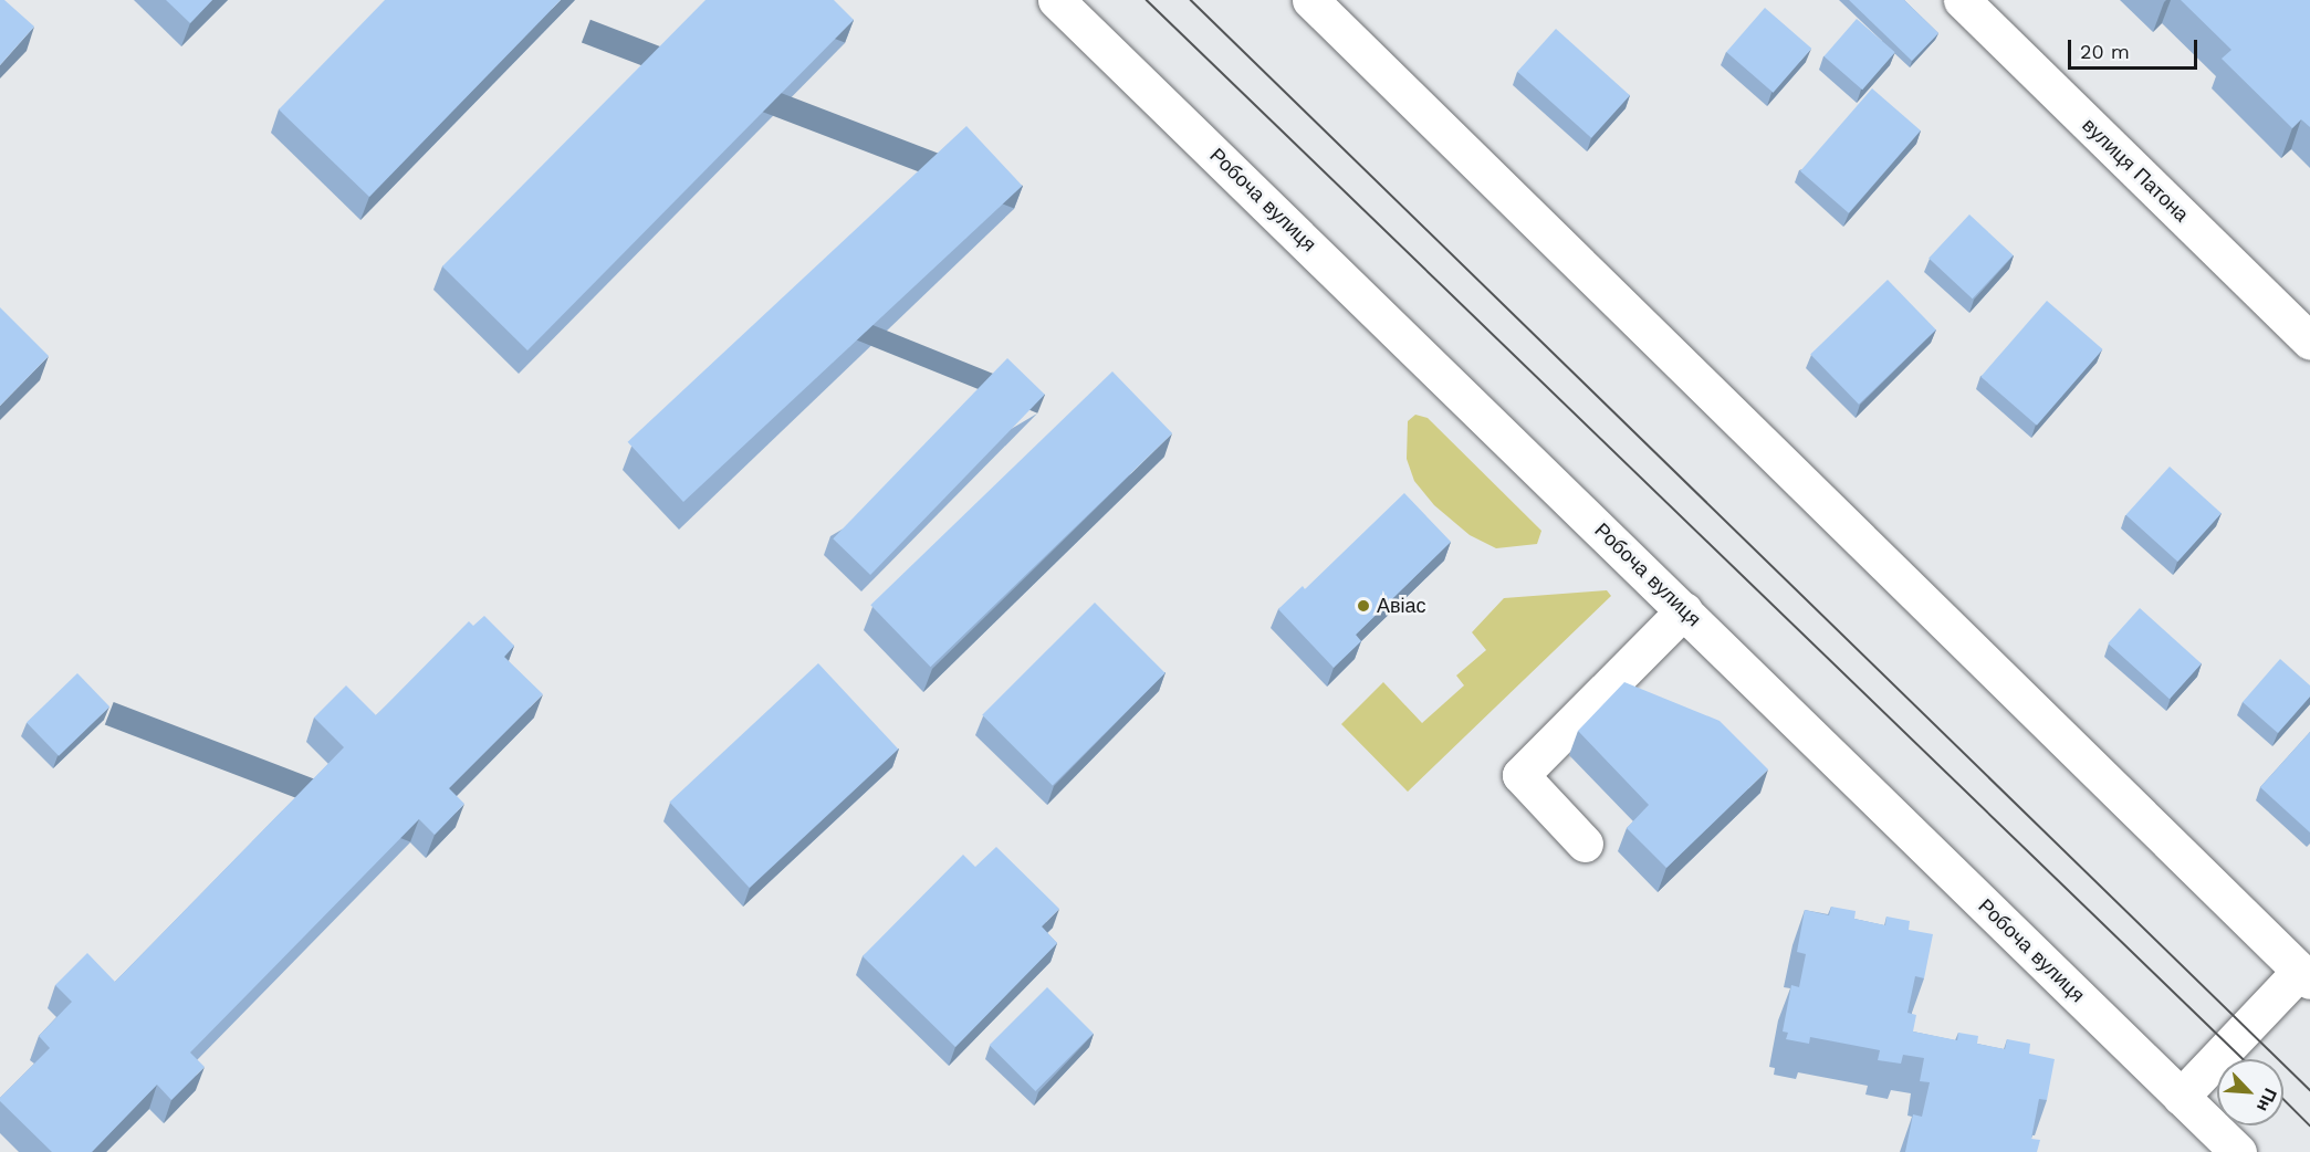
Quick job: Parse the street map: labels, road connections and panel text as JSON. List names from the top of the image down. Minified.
{"streets":{"main road":["вулиця Патона","Робоча вулиця"]},"places":["Авіас"],"scale_bar":"20 m","north":"bottom right"}
